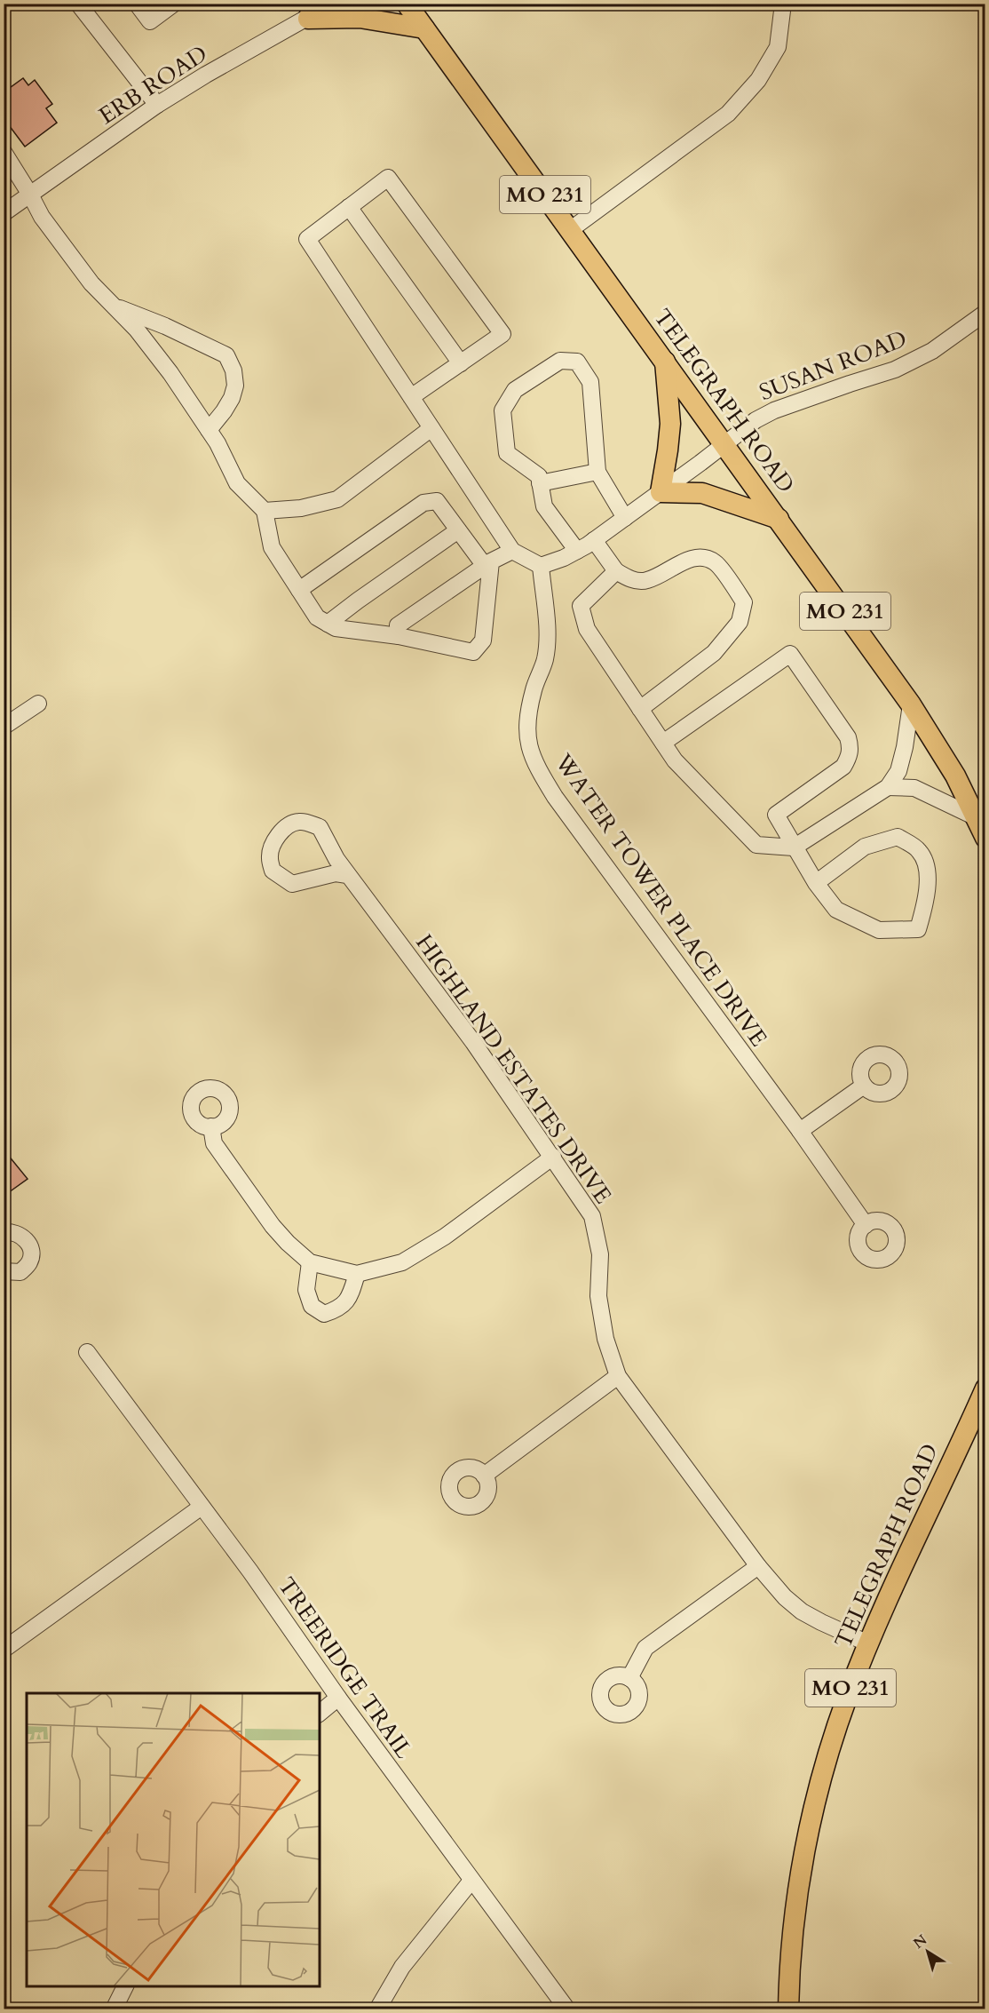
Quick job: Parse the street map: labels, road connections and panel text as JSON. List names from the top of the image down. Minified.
{"streets":{"main road":["MO 231","TELEGRAPH ROAD"],"street":["ERB ROAD","SUSAN ROAD","WATER TOWER PLACE DRIVE","HIGHLAND ESTATES DRIVE","TREERIDGE TRAIL"]},"crossings":[["SUSAN ROAD","TELEGRAPH ROAD"],["TELEGRAPH ROAD","HIGHLAND ESTATES DRIVE"]],"north":"top left"}
